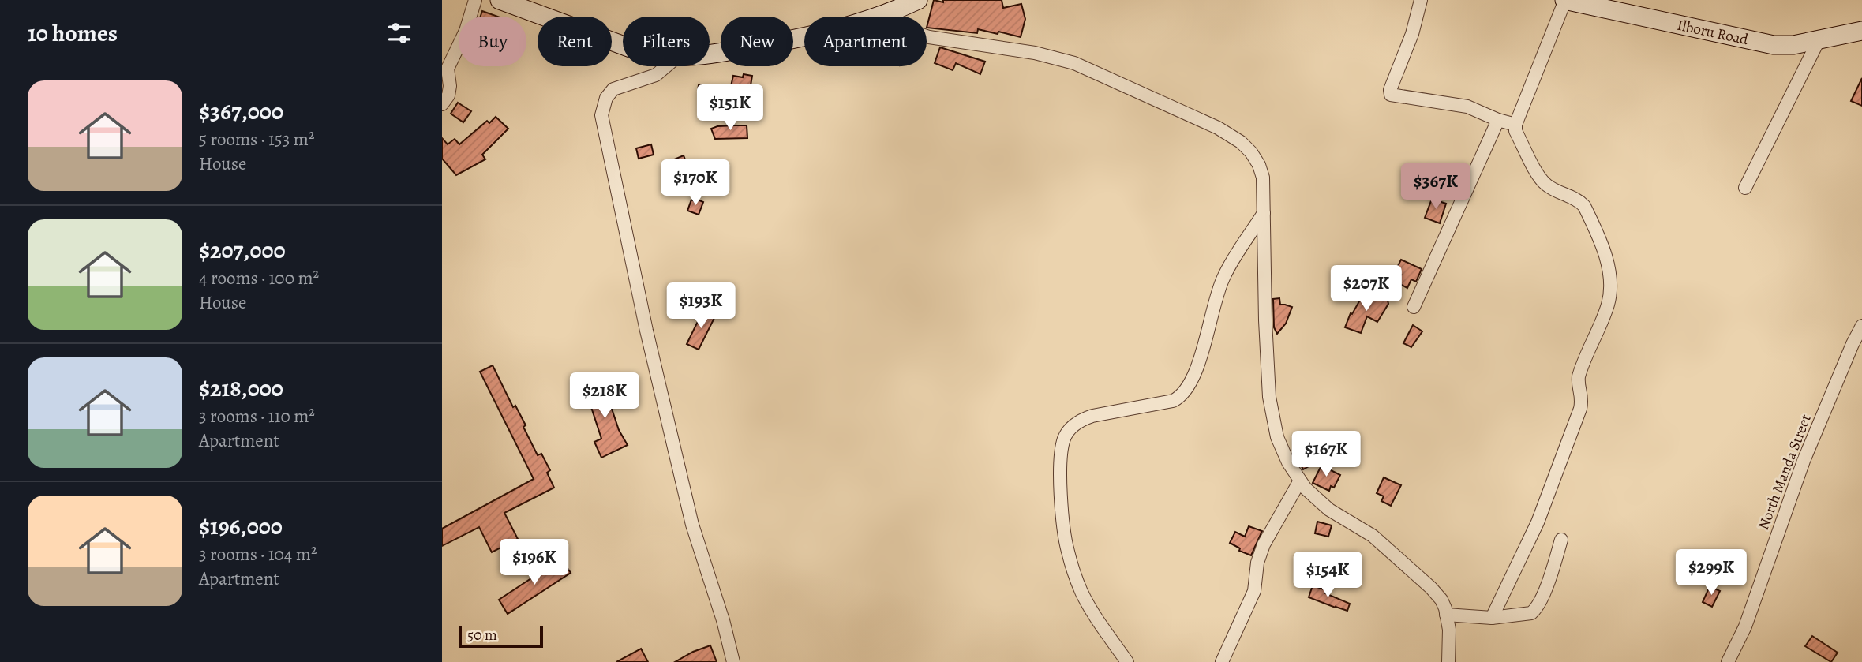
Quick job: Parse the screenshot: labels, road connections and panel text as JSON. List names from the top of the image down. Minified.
{"streets":{"street":["Ilboru Road","North Manda Street"]},"scale_bar":"50 m","page":{"heading":"10 homes","chip":["Buy","Rent","Filters","New","Apartment"],"list":[{"name":"$367,000","note":"5 rooms · 153 m² · House"},{"name":"$207,000","note":"4 rooms · 100 m² · House"},{"name":"$218,000","note":"3 rooms · 110 m² · Apartment"},{"name":"$196,000","note":"3 rooms · 104 m² · Apartment"}],"price":["$151K","$170K","$367K","$207K","$193K","$218K","$167K","$196K","$299K","$154K"],"scale":"50 m"}}
